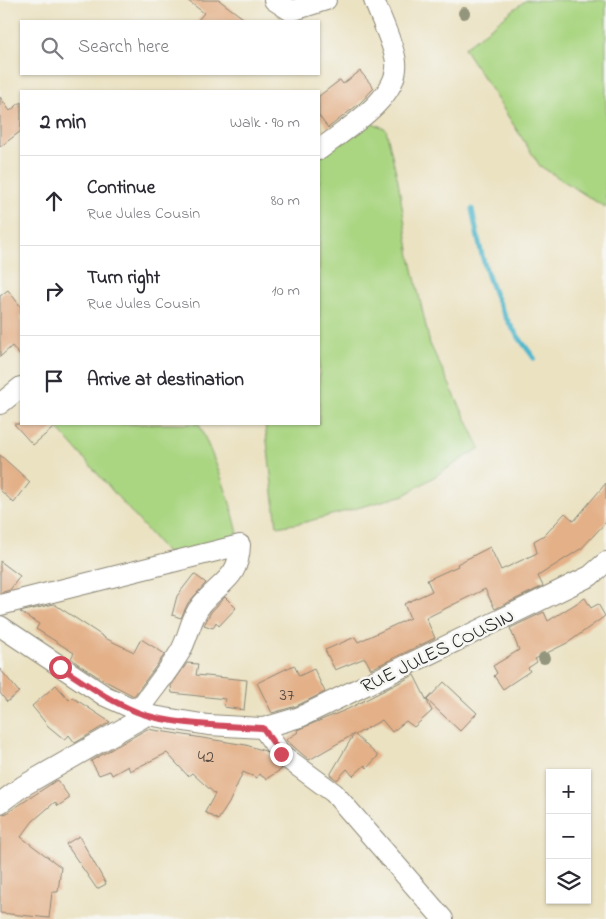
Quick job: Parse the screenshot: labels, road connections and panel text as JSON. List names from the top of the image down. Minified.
{"streets":{"street":["RUE JULES COUSIN"]},"house_numbers":["37","42"],"page":{"search":"Search here","heading":["2 min","Walk · 90 m"],"list":[["Continue","Rue Jules Cousin","80 m"],["Turn right","Rue Jules Cousin","10 m"],"Arrive at destination"],"map_buttons":["+","−"]}}
